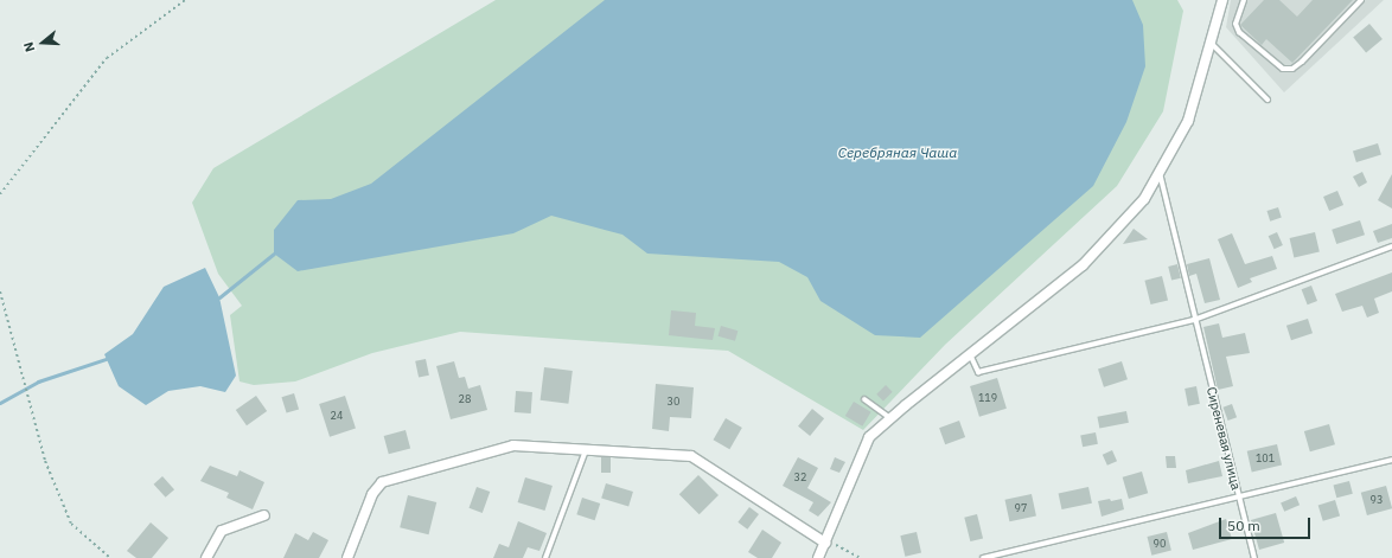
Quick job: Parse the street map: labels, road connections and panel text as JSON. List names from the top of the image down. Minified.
{"streets":{"lane":["Сиреневая улица"]},"water":["Серебряная Чаша"],"house_numbers":["119","28","30","24","101","32","93","97","90"],"scale_bar":"50 m","north":"left"}
